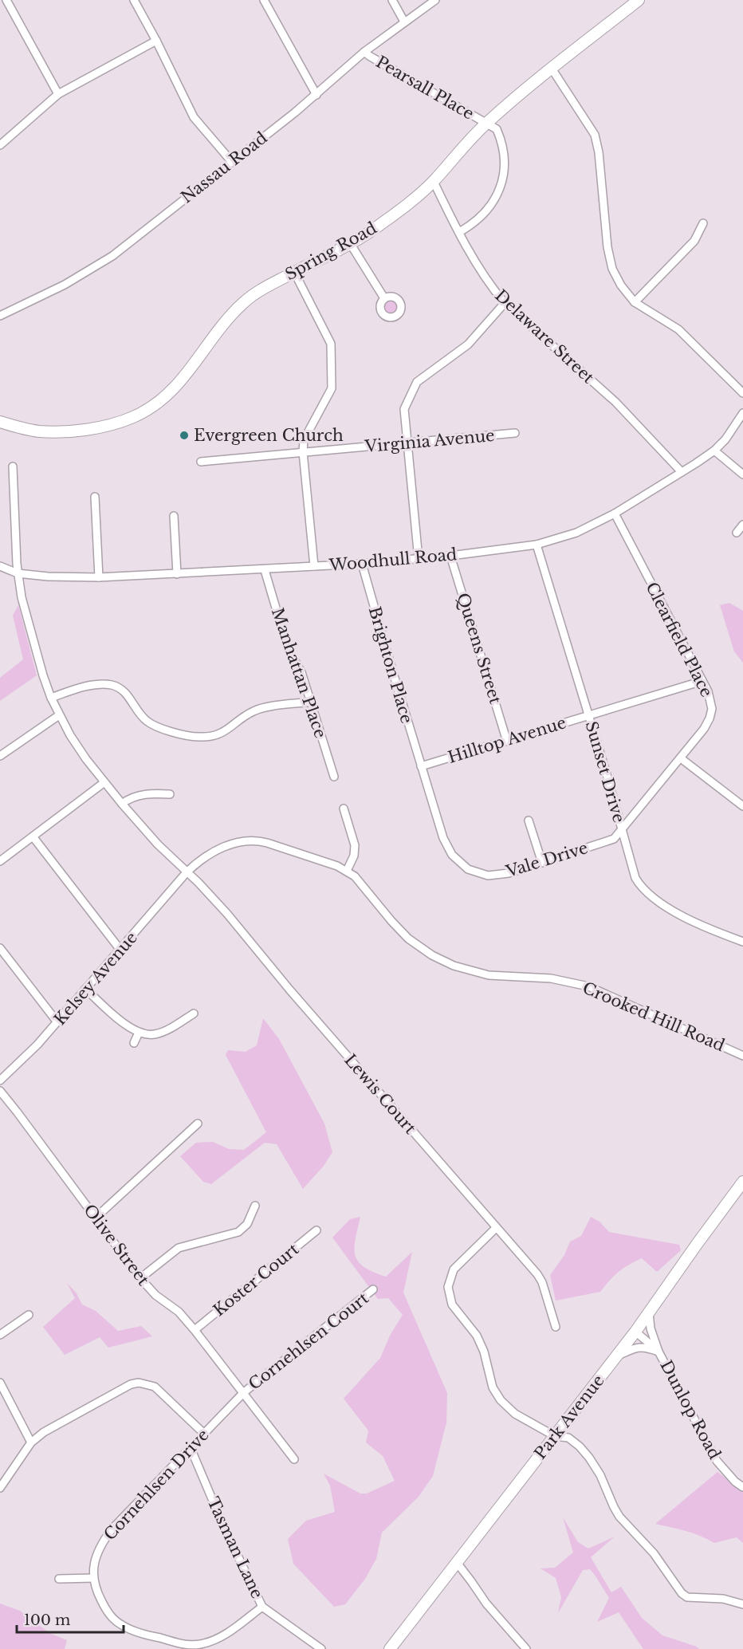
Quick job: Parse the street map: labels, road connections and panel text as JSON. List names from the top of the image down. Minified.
{"streets":{"main road":["Spring Road","Park Avenue"],"street":["Pearsall Place","Nassau Road","Delaware Street","Virginia Avenue","Woodhull Road","Clearfield Place","Queens Street","Brighton Place","Manhattan Place","Hilltop Avenue","Sunset Drive","Vale Drive","Kelsey Avenue","Crooked Hill Road","Lewis Court","Olive Street","Koster Court","Cornehlsen Court","Dunlop Road","Cornehlsen Drive","Tasman Lane"]},"crossings":[["Pearsall Place","Nassau Road"],["Pearsall Place","Spring Road"],["Pearsall Place","Delaware Street"],["Spring Road","Delaware Street"],["Delaware Street","Woodhull Road"],["Woodhull Road","Clearfield Place"],["Woodhull Road","Queens Street"],["Woodhull Road","Brighton Place"],["Woodhull Road","Manhattan Place"],["Woodhull Road","Sunset Drive"],["Clearfield Place","Hilltop Avenue"],["Clearfield Place","Sunset Drive"],["Clearfield Place","Vale Drive"],["Queens Street","Hilltop Avenue"],["Brighton Place","Hilltop Avenue"],["Brighton Place","Vale Drive"],["Hilltop Avenue","Sunset Drive"],["Hilltop Avenue","Vale Drive"],["Sunset Drive","Vale Drive"],["Kelsey Avenue","Crooked Hill Road"],["Kelsey Avenue","Lewis Court"],["Crooked Hill Road","Lewis Court"],["Olive Street","Koster Court"],["Olive Street","Cornehlsen Court"],["Olive Street","Cornehlsen Drive"],["Cornehlsen Court","Cornehlsen Drive"],["Dunlop Road","Park Avenue"],["Cornehlsen Drive","Tasman Lane"]],"places":["Evergreen Church"],"scale_bar":"100 m"}
